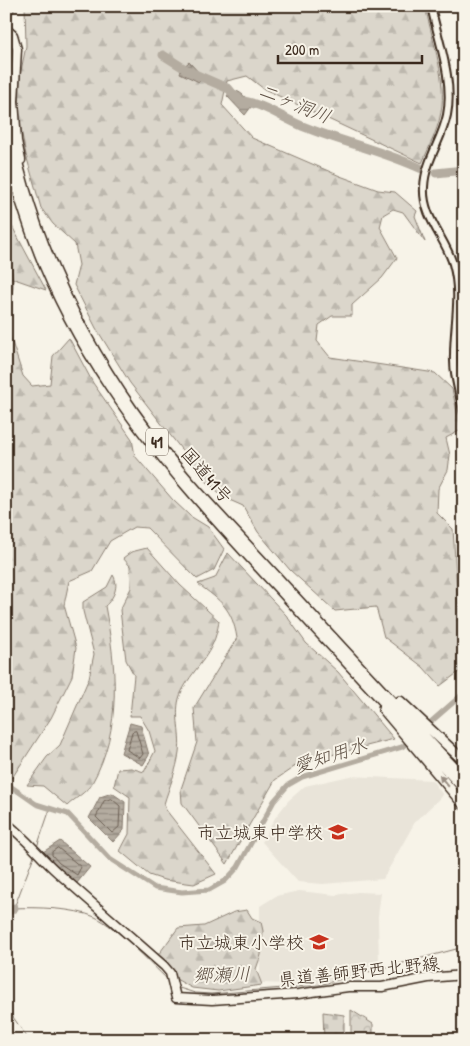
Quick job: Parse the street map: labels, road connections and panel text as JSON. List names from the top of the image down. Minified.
{"streets":{"highway":["41","国道41号"],"main road":["県道善師野西北野線"]},"water":["二ヶ洞川","愛知用水","郷瀬川"],"places":{"school or university":["市立城東中学校","市立城東小学校"]},"scale_bar":"200 m"}
